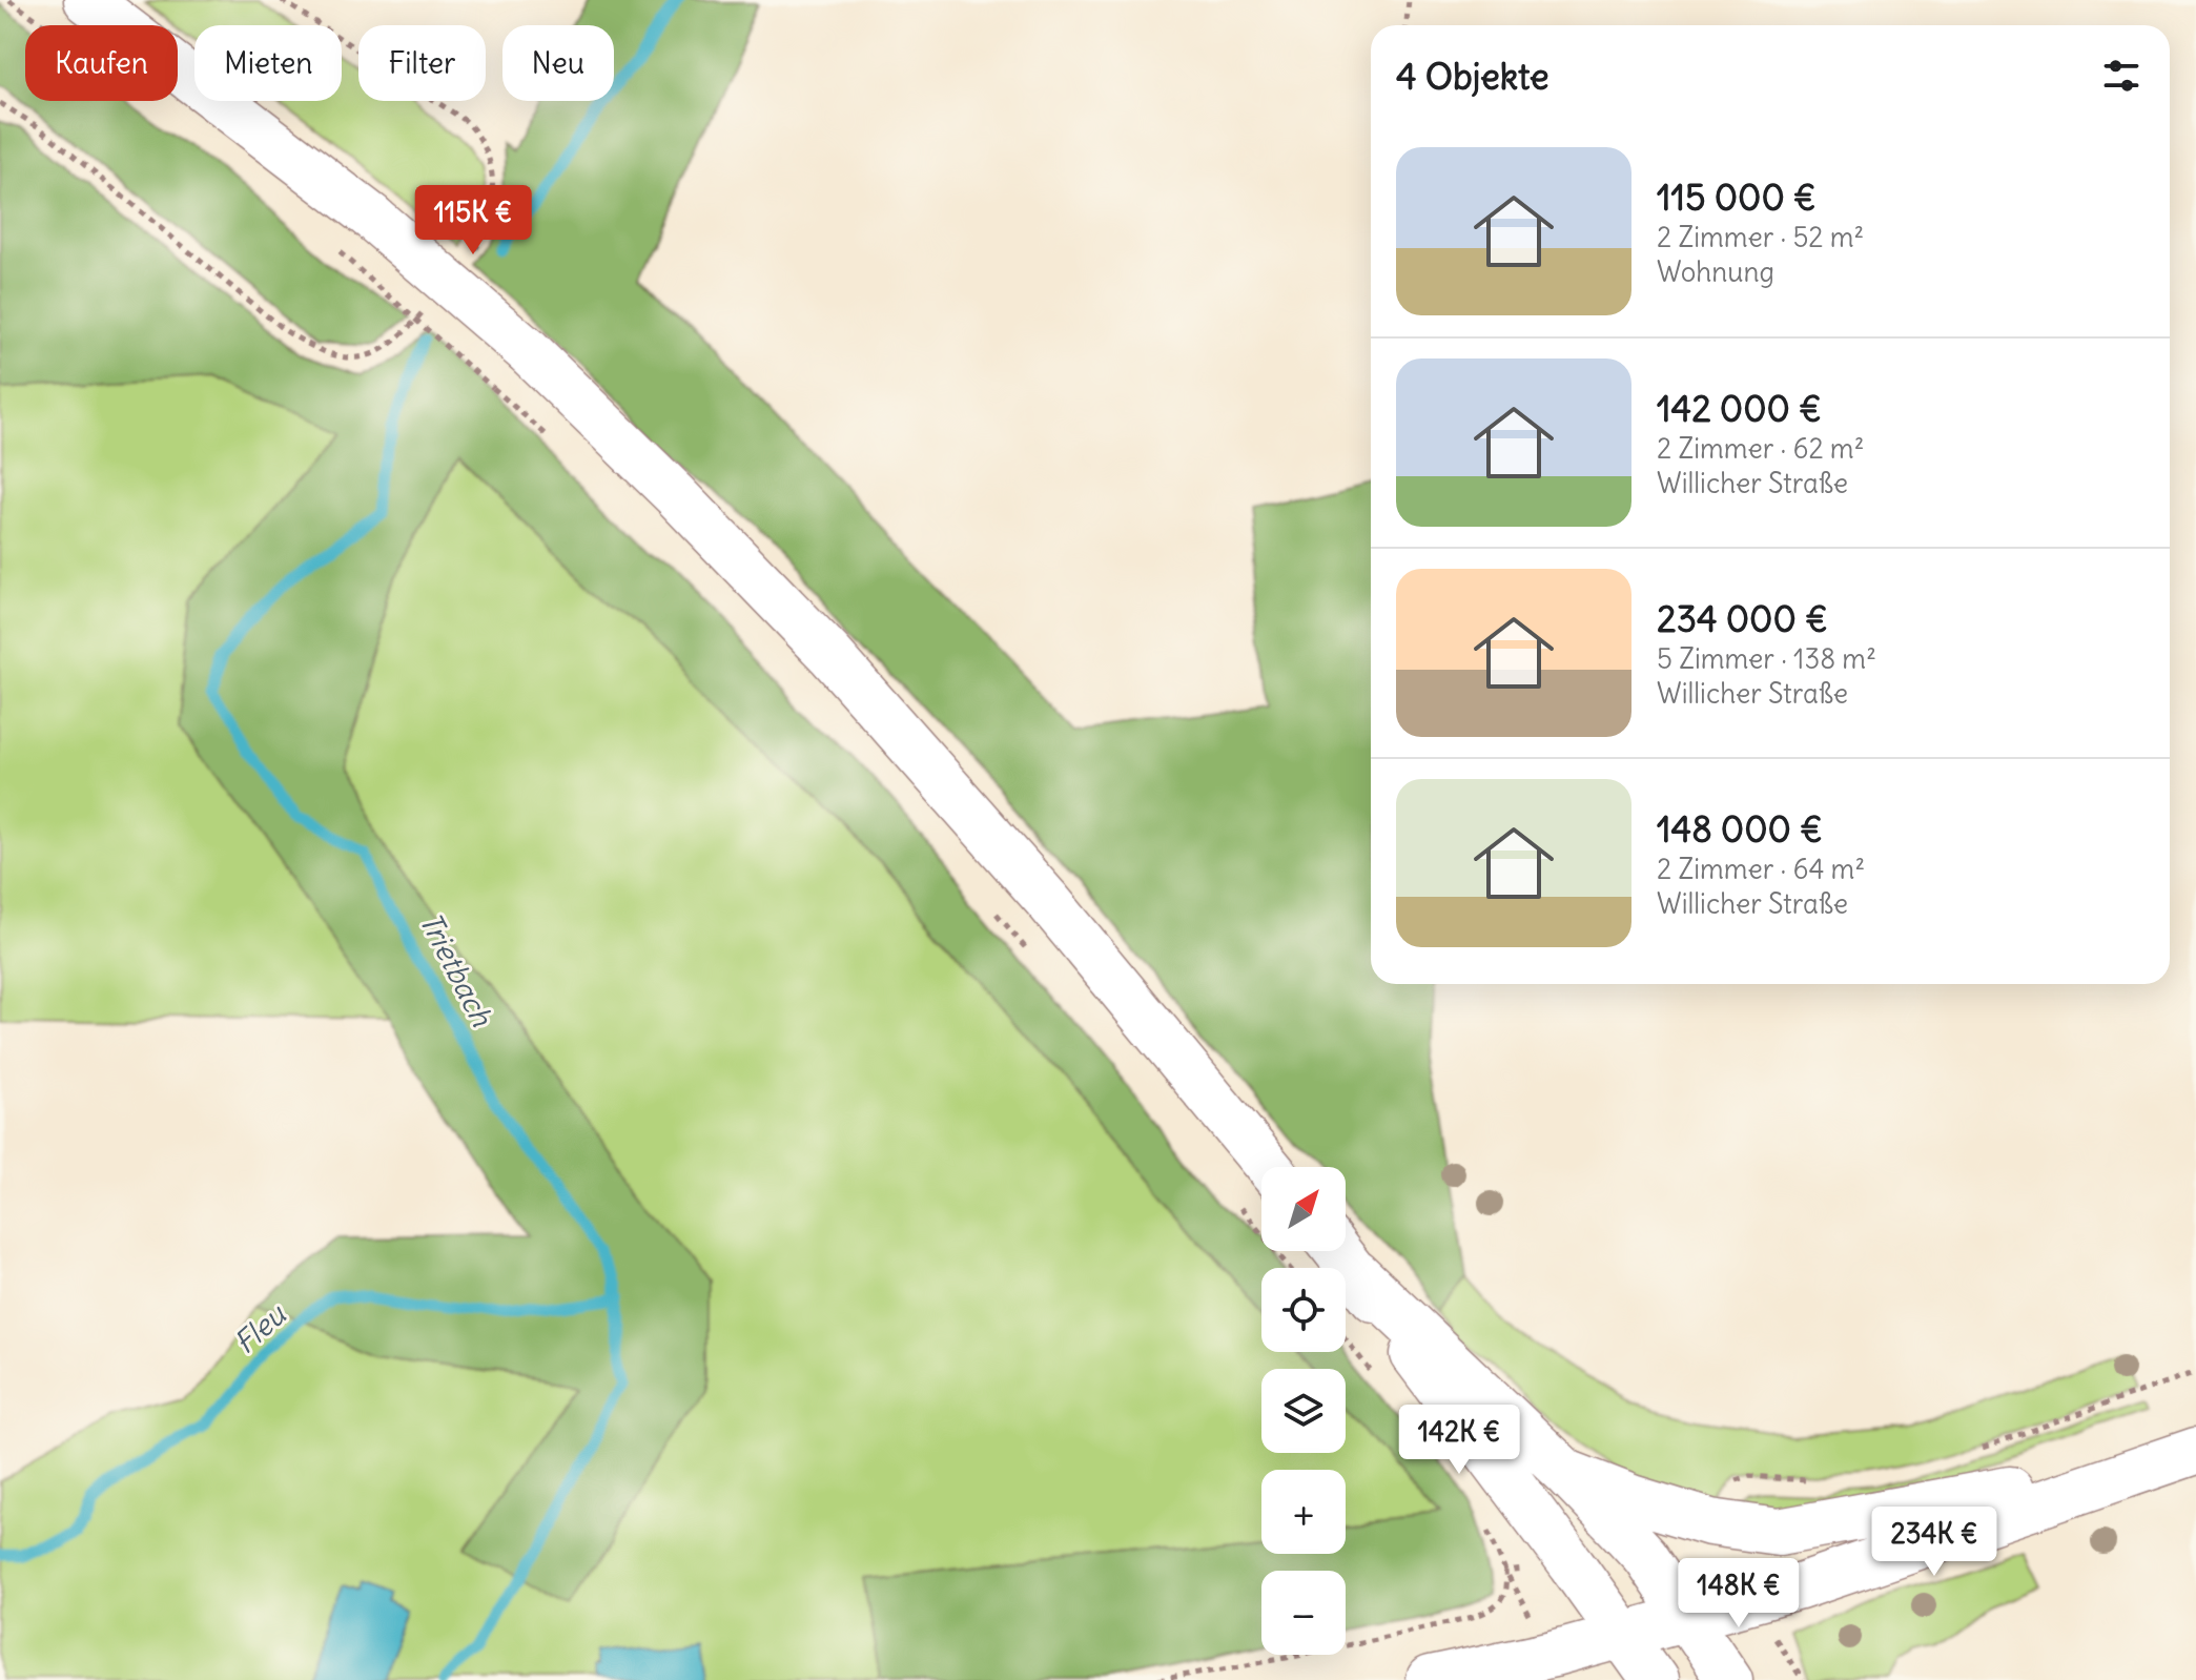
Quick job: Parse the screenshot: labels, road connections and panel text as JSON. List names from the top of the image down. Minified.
{"water":["Trietbach","Fleu"],"north":"top right","page":{"chip":["Kaufen","Mieten","Filter","Neu"],"heading":"4 Objekte","list":[{"name":"115 000 €","note":"2 Zimmer · 52 m² · Wohnung"},{"name":"142 000 €","note":"2 Zimmer · 62 m² · Willicher Straße"},{"name":"234 000 €","note":"5 Zimmer · 138 m² · Willicher Straße"},{"name":"148 000 €","note":"2 Zimmer · 64 m² · Willicher Straße"}],"price":["115K €","142K €","234K €","148K €"],"map_buttons":["+","−"]}}
